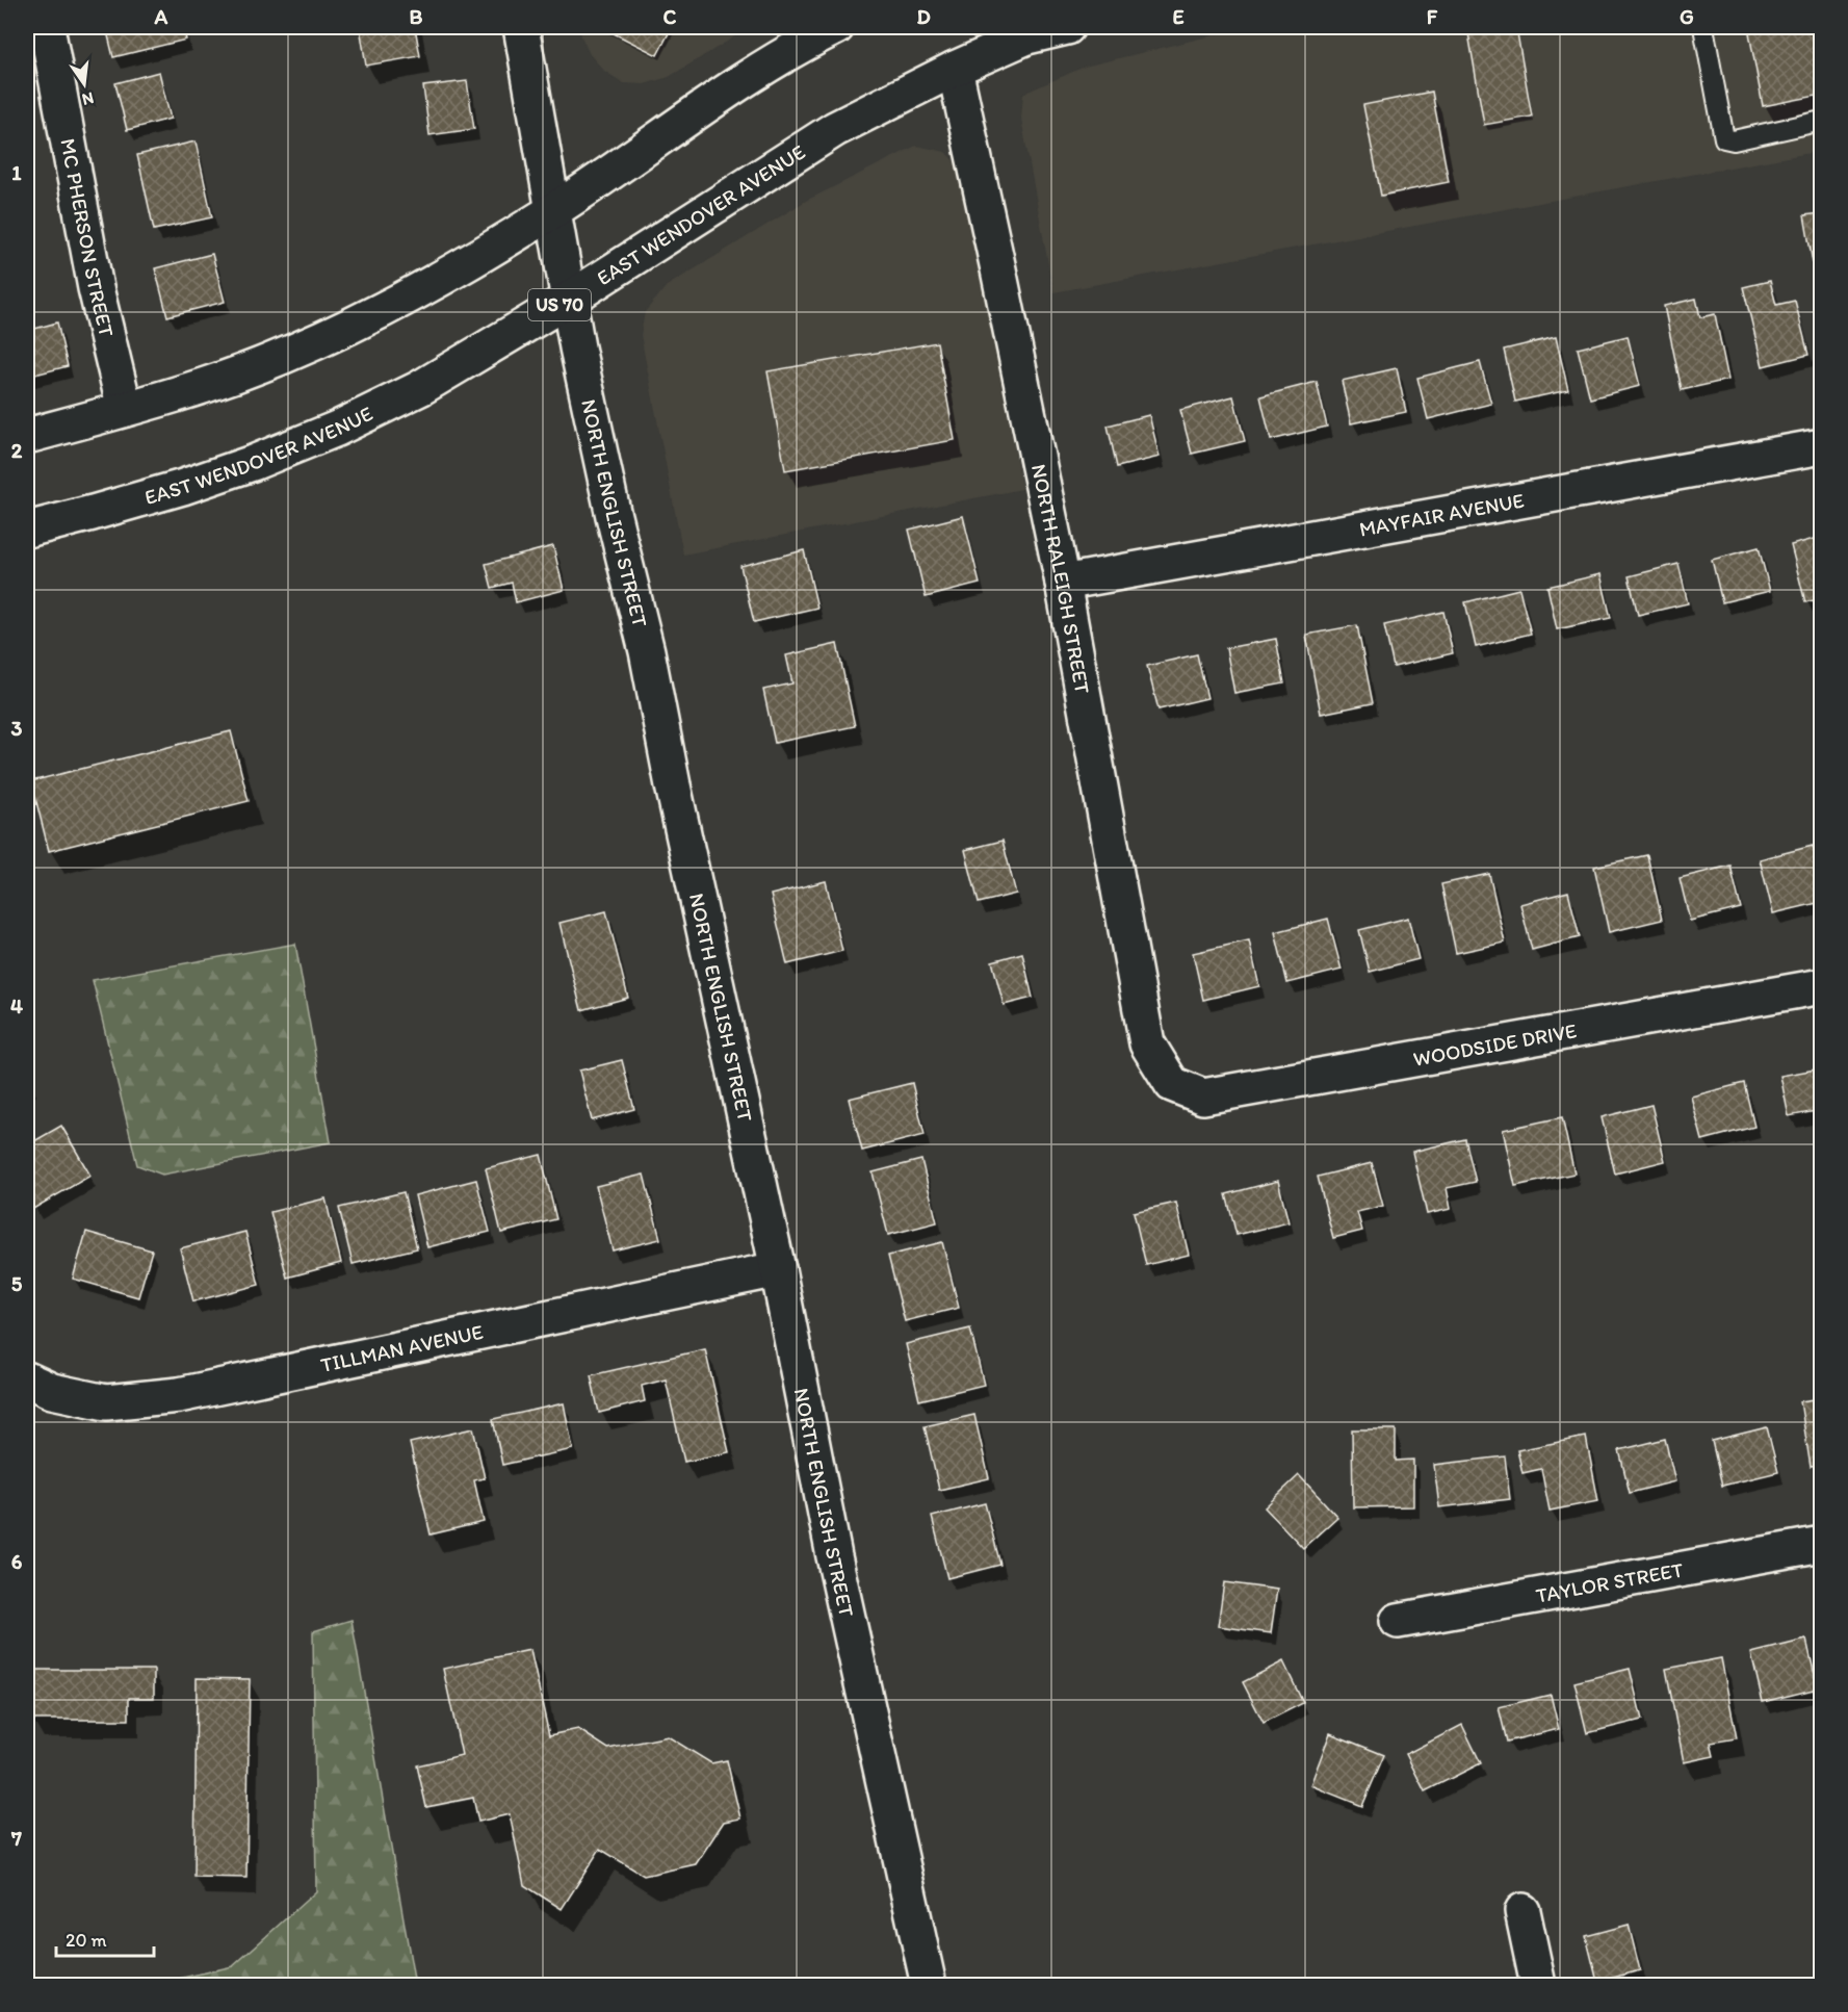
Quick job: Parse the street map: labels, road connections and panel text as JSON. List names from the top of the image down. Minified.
{"streets":{"main road":["EAST WENDOVER AVENUE","MC PHERSON STREET","US 70","NORTH ENGLISH STREET","MAYFAIR AVENUE","NORTH RALEIGH STREET","WOODSIDE DRIVE","TILLMAN AVENUE","TAYLOR STREET"]},"crossings":[["EAST WENDOVER AVENUE","NORTH ENGLISH STREET"],["EAST WENDOVER AVENUE","NORTH RALEIGH STREET"],["NORTH ENGLISH STREET","TILLMAN AVENUE"],["MAYFAIR AVENUE","NORTH RALEIGH STREET"],["NORTH RALEIGH STREET","WOODSIDE DRIVE"]],"scale_bar":"20 m","north":"bottom","grid":{"columns":["A","B","C","D","E","F","G"],"rows":["1","2","3","4","5","6","7"]}}
